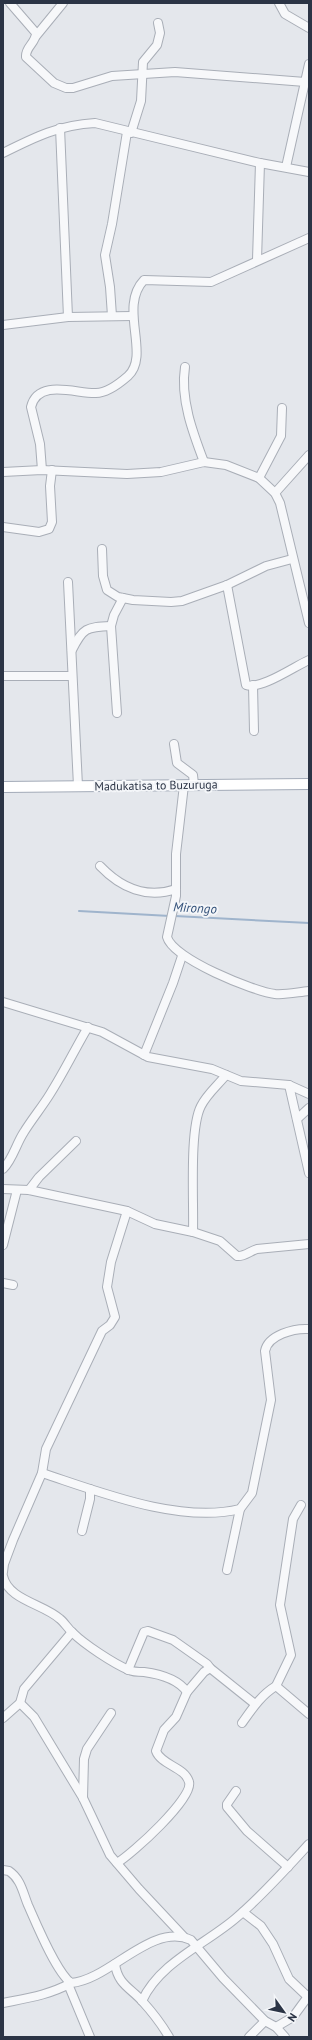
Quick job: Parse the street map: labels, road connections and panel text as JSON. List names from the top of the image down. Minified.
{"streets":{"main road":["Madukatisa to Buzuruga"]},"water":["Mirongo"],"north":"bottom right"}
